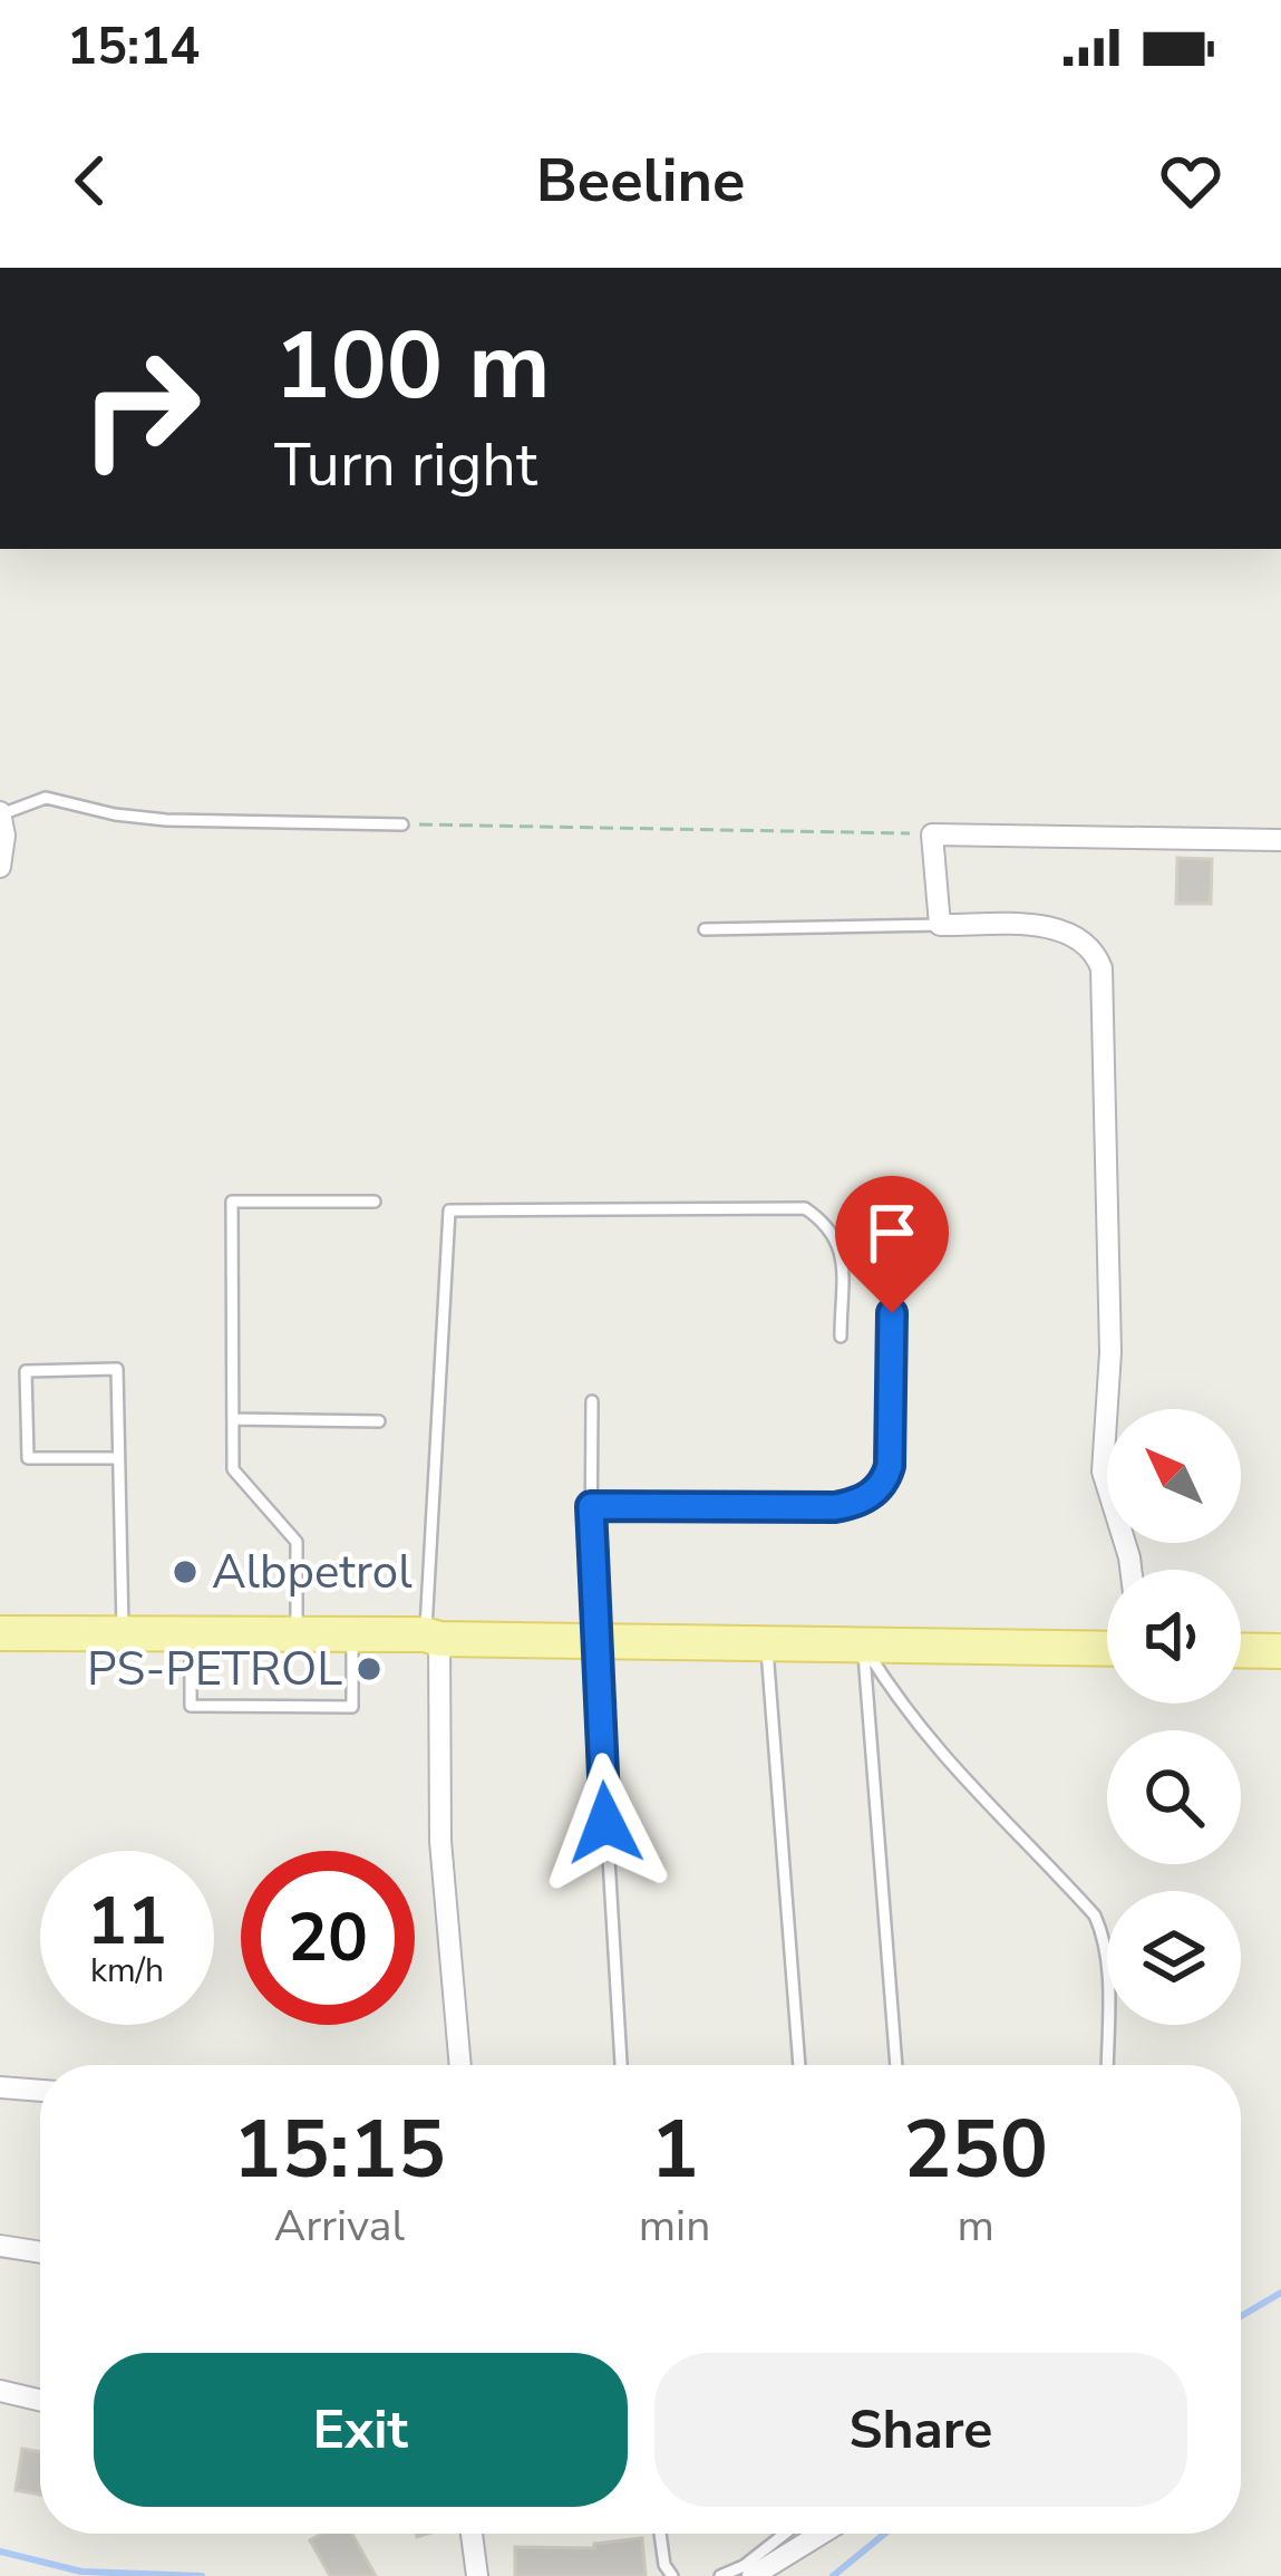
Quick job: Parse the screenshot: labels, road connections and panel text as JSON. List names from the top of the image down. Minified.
{"places":["Albpetrol","PS-PETROL"],"north":"top left","page":{"status":"15:14","header":"Beeline","turn":["100 m","Turn right"],"speed":"11 km/h","limit":"20","eta":["15:15","Arrival","1","min","250","m"],"buttons":["Exit","Share"]}}
